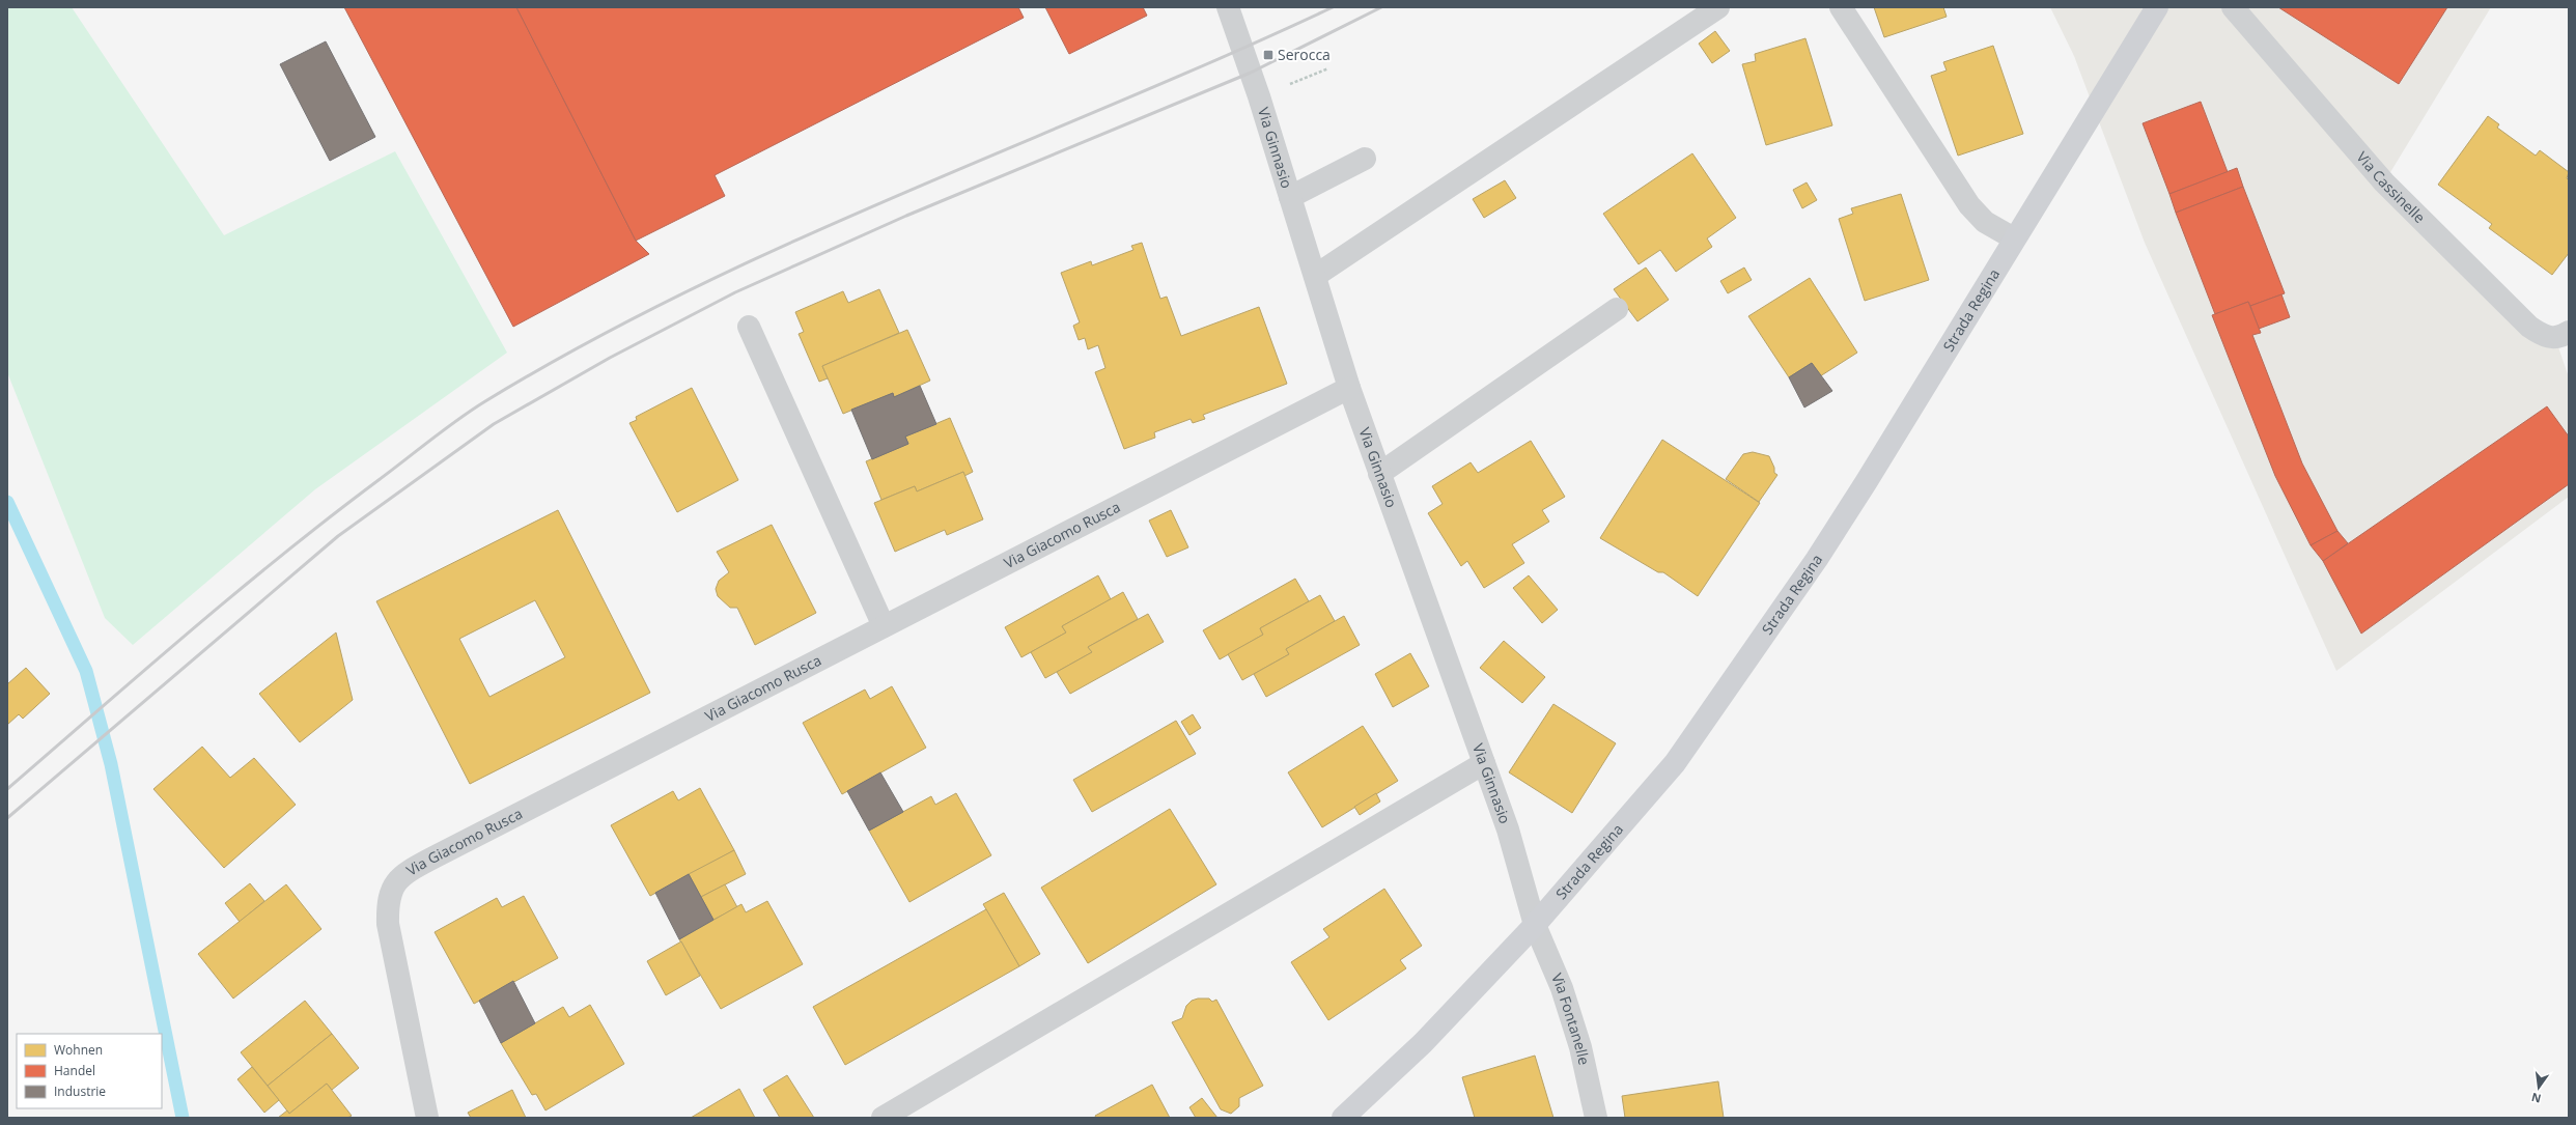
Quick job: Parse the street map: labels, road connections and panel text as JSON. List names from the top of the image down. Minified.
{"streets":{"main road":["Strada Regina"],"street":["Via Ginnasio","Via Cassinelle","Via Giacomo Rusca","Via Fontanelle"]},"crossings":[["Via Ginnasio","Strada Regina"],["Via Ginnasio","Via Giacomo Rusca"],["Via Ginnasio","Via Fontanelle"],["Strada Regina","Via Fontanelle"]],"places":{"transit":["Serocca"]},"legend":["Wohnen","Handel","Industrie"],"north":"bottom"}
